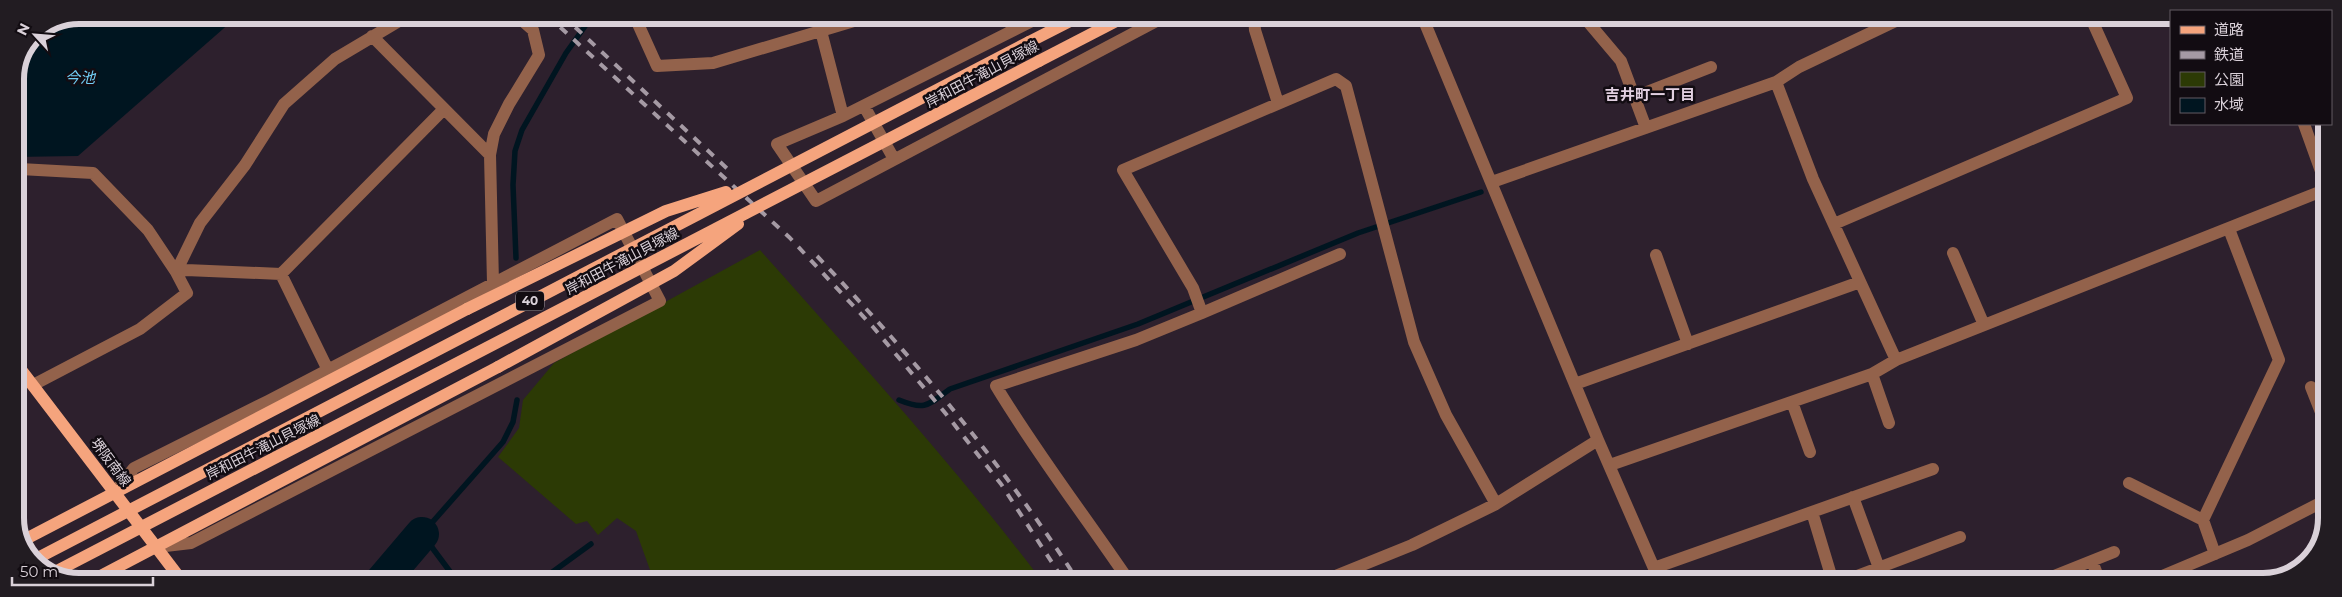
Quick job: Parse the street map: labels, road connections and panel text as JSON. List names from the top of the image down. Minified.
{"streets":{"main road":["岸和田牛滝山貝塚線","40","堺阪南線"]},"districts":["吉井町一丁目"],"water":["今池"],"legend":["道路","鉄道","公園","水域"],"scale_bar":"50 m","north":"top left"}
